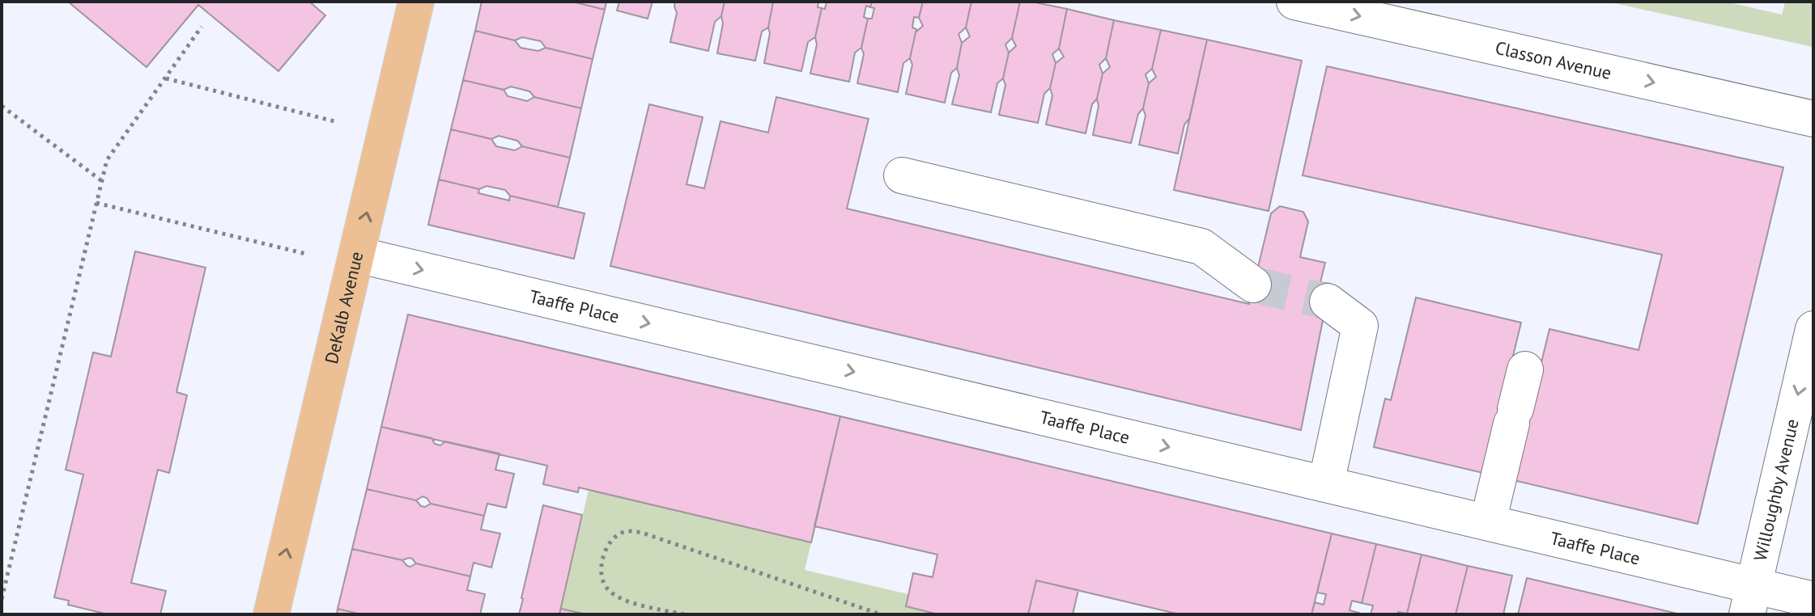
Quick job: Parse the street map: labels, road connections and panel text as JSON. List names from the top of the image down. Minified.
{"streets":{"main road":["DeKalb Avenue"],"street":["Classon Avenue","Taaffe Place","Willoughby Avenue"]},"crossings":[["Taaffe Place","DeKalb Avenue"],["Taaffe Place","Willoughby Avenue"]],"one_way":["Classon Avenue","DeKalb Avenue"]}
